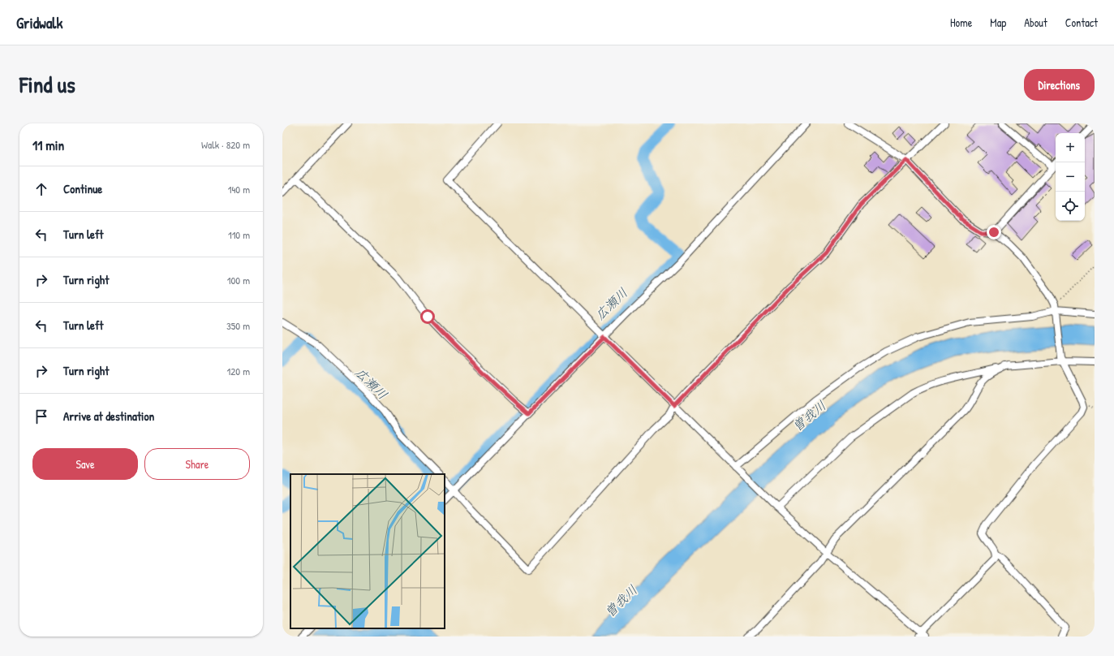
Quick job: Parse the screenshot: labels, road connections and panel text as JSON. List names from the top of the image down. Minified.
{"water":["広瀬川","曽我川"],"page":{"header":"Gridwalk","nav":["Home","Map","About","Contact"],"title":"Find us","buttons":["Directions",["Save","Share"]],"heading":["11 min","Walk · 820 m"],"map_buttons":["+","−"],"list":[["Continue","140 m"],["Turn left","110 m"],["Turn right","100 m"],["Turn left","350 m"],["Turn right","120 m"],"Arrive at destination"]}}
